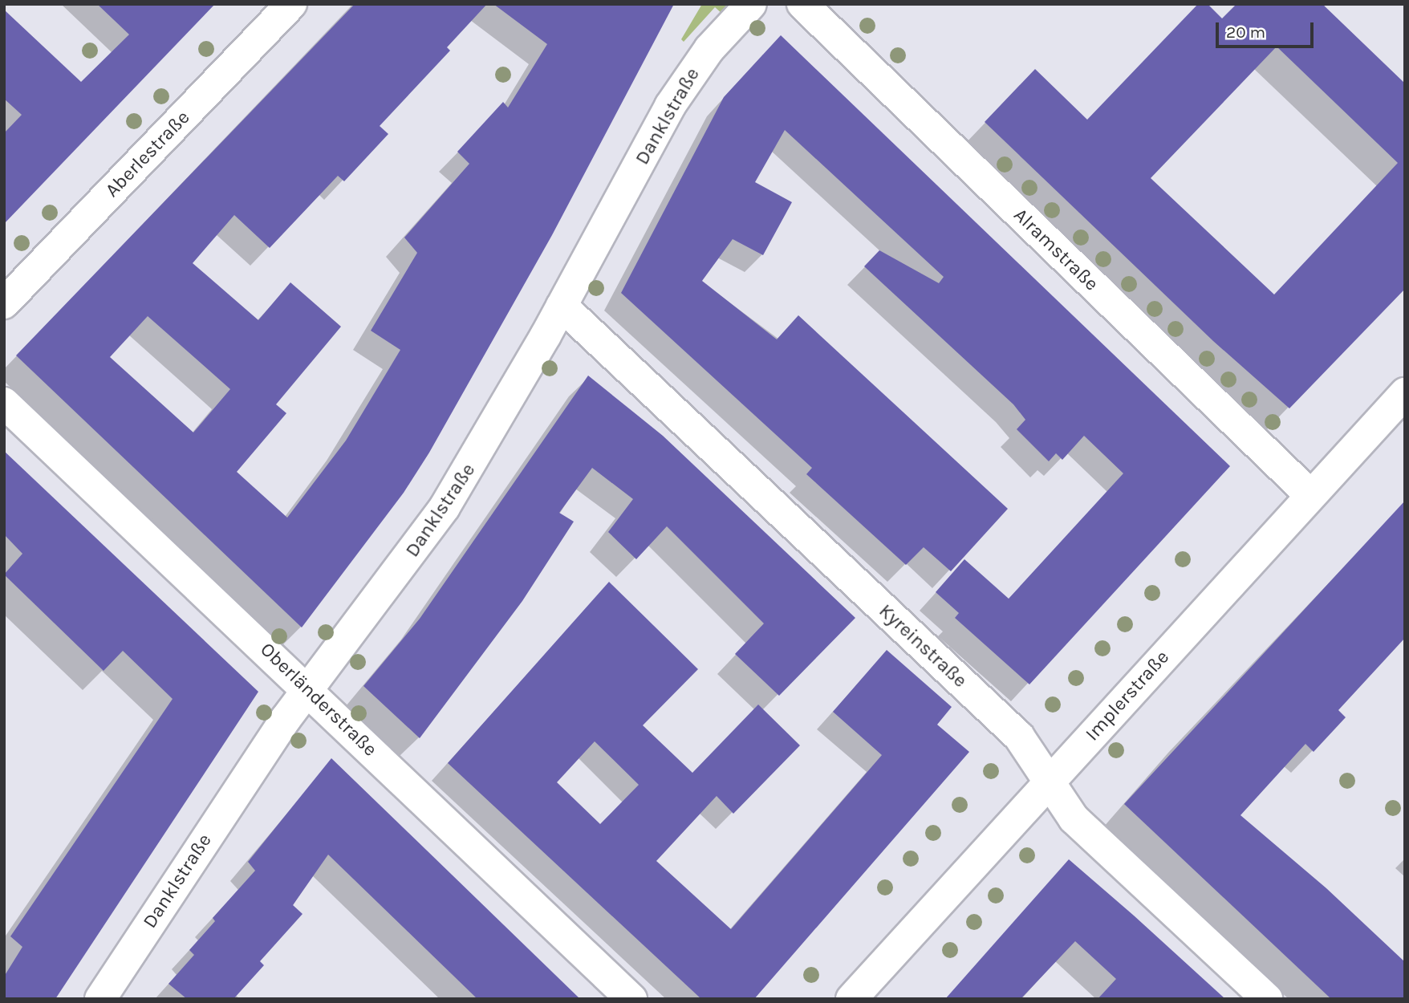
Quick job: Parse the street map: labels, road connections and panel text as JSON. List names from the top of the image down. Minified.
{"streets":{"street":["Danklstraße","Aberlestraße","Alramstraße","Kyreinstraße","Implerstraße","Oberländerstraße"]},"crossings":[["Danklstraße","Kyreinstraße"],["Danklstraße","Oberländerstraße"],["Alramstraße","Implerstraße"],["Kyreinstraße","Implerstraße"]],"scale_bar":"20 m"}
